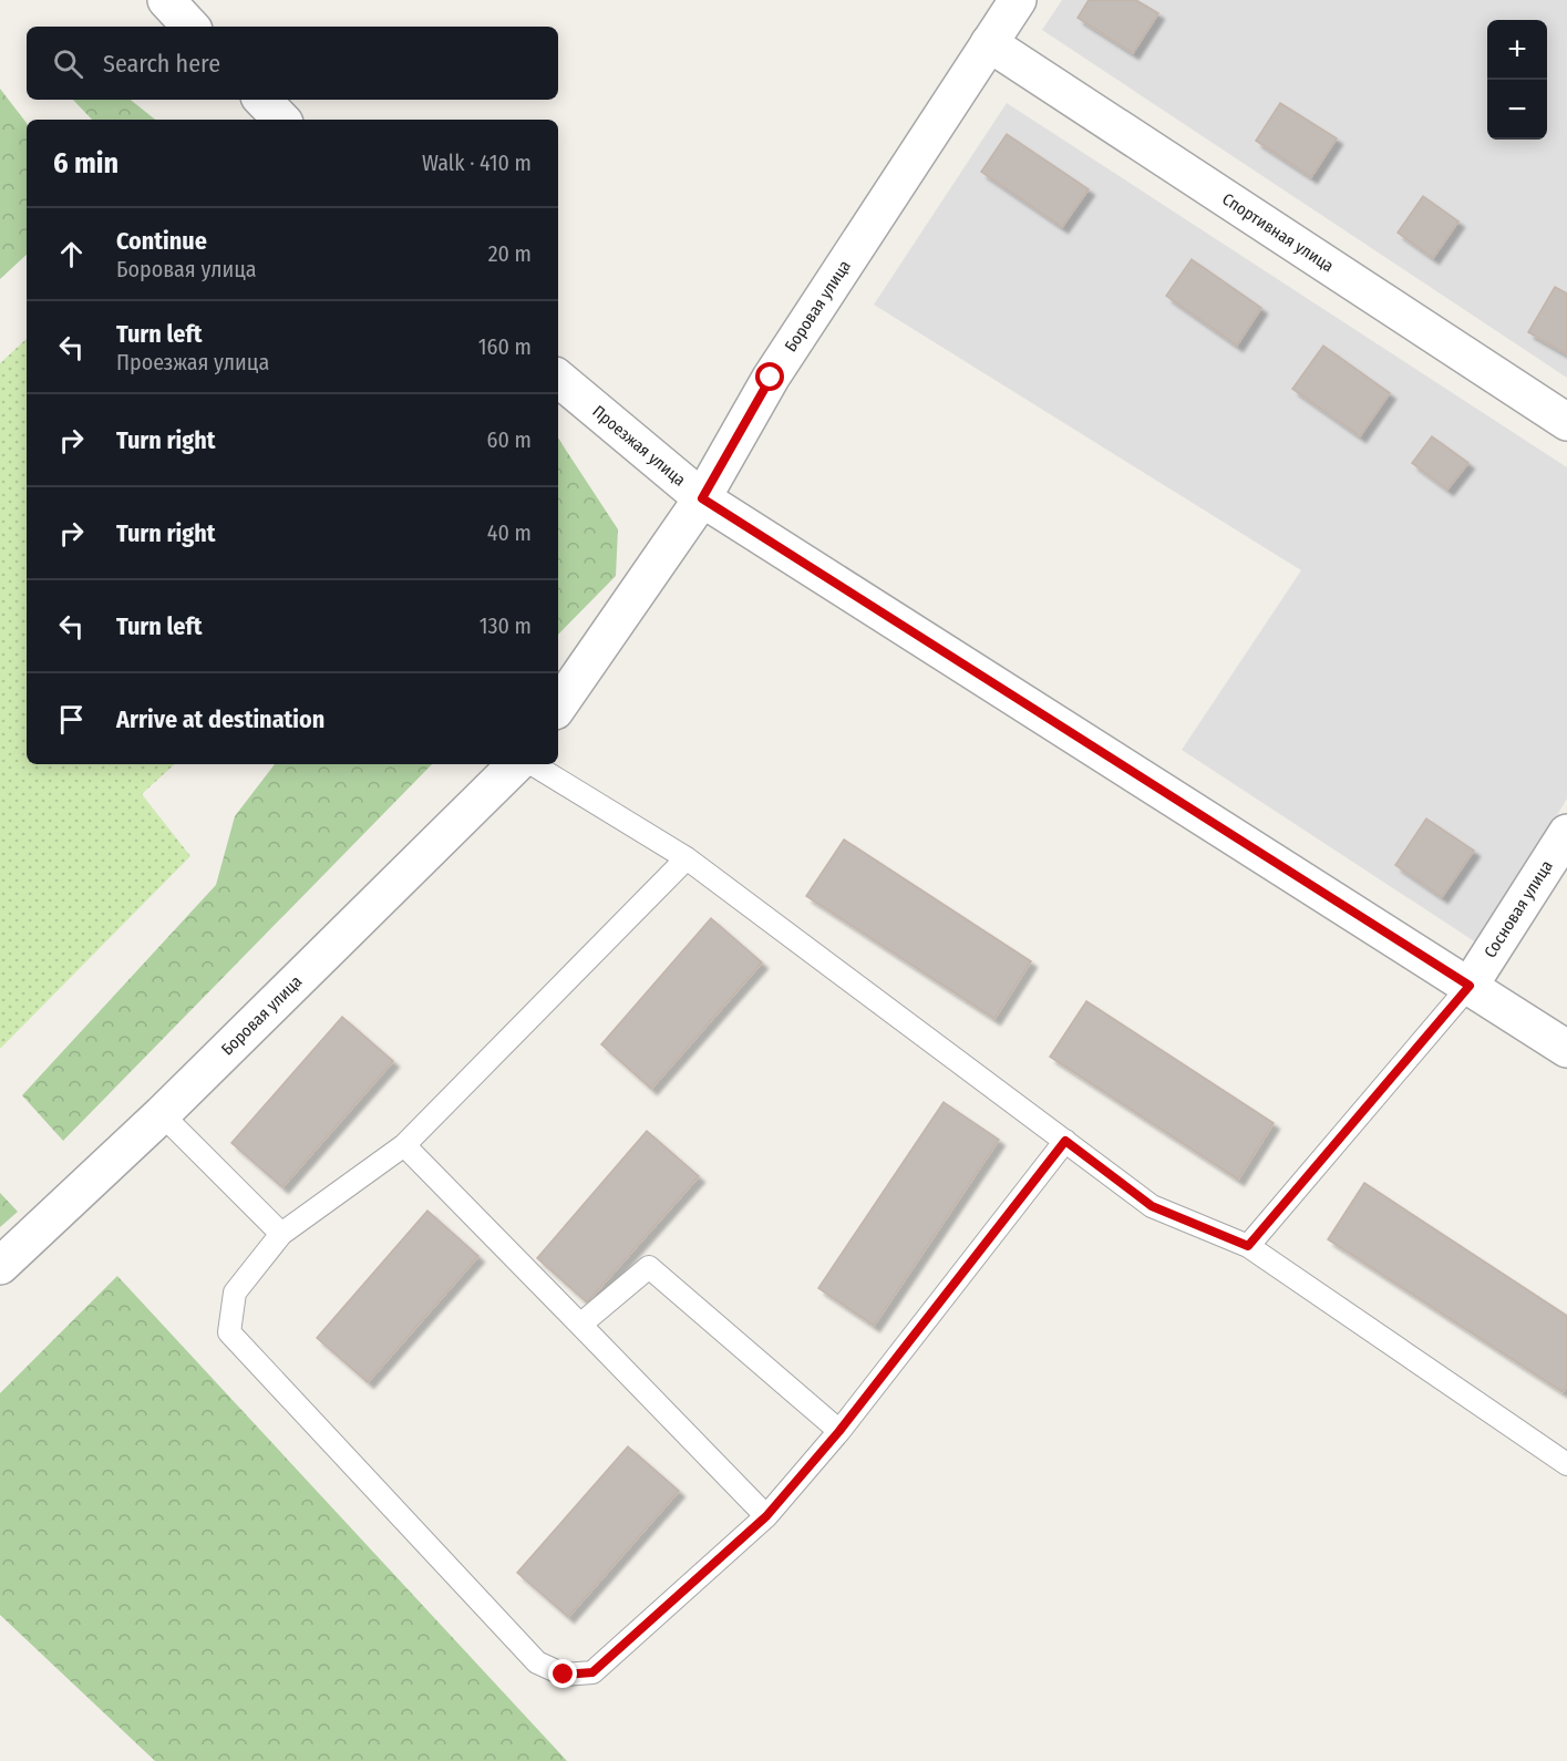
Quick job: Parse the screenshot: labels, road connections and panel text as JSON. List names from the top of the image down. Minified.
{"streets":{"street":["Спортивная улица","Боровая улица","Проезжая улица","Сосновая улица"]},"crossings":[["Спортивная улица","Боровая улица"],["Боровая улица","Проезжая улица"],["Проезжая улица","Сосновая улица"]],"page":{"map_buttons":["+","−"],"search":"Search here","heading":["6 min","Walk · 410 m"],"list":[["Continue","Боровая улица","20 m"],["Turn left","Проезжая улица","160 m"],["Turn right","60 m"],["Turn right","40 m"],["Turn left","130 m"],"Arrive at destination"]}}
